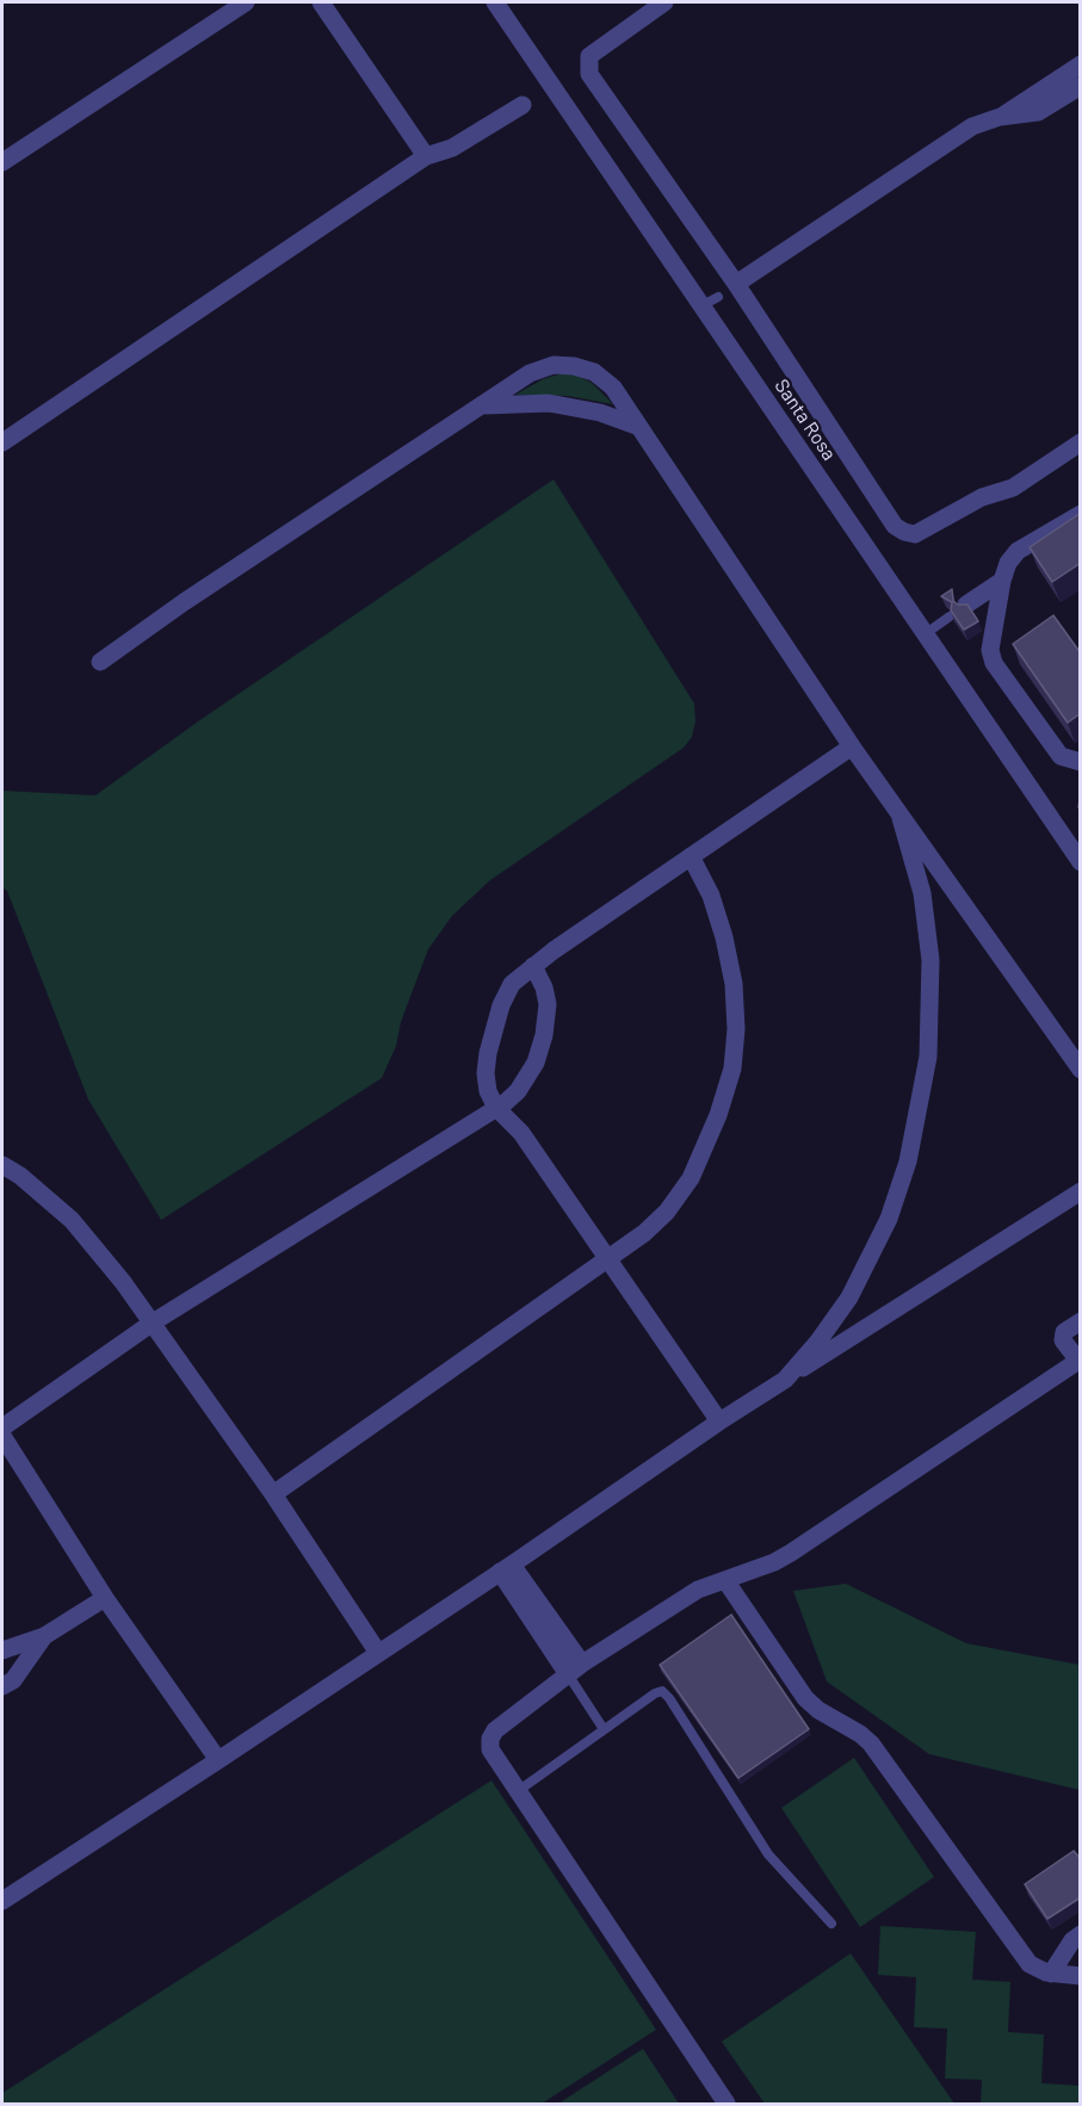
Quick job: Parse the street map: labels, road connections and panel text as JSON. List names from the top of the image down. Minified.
{"streets":{"street":["Santa Rosa"]}}
